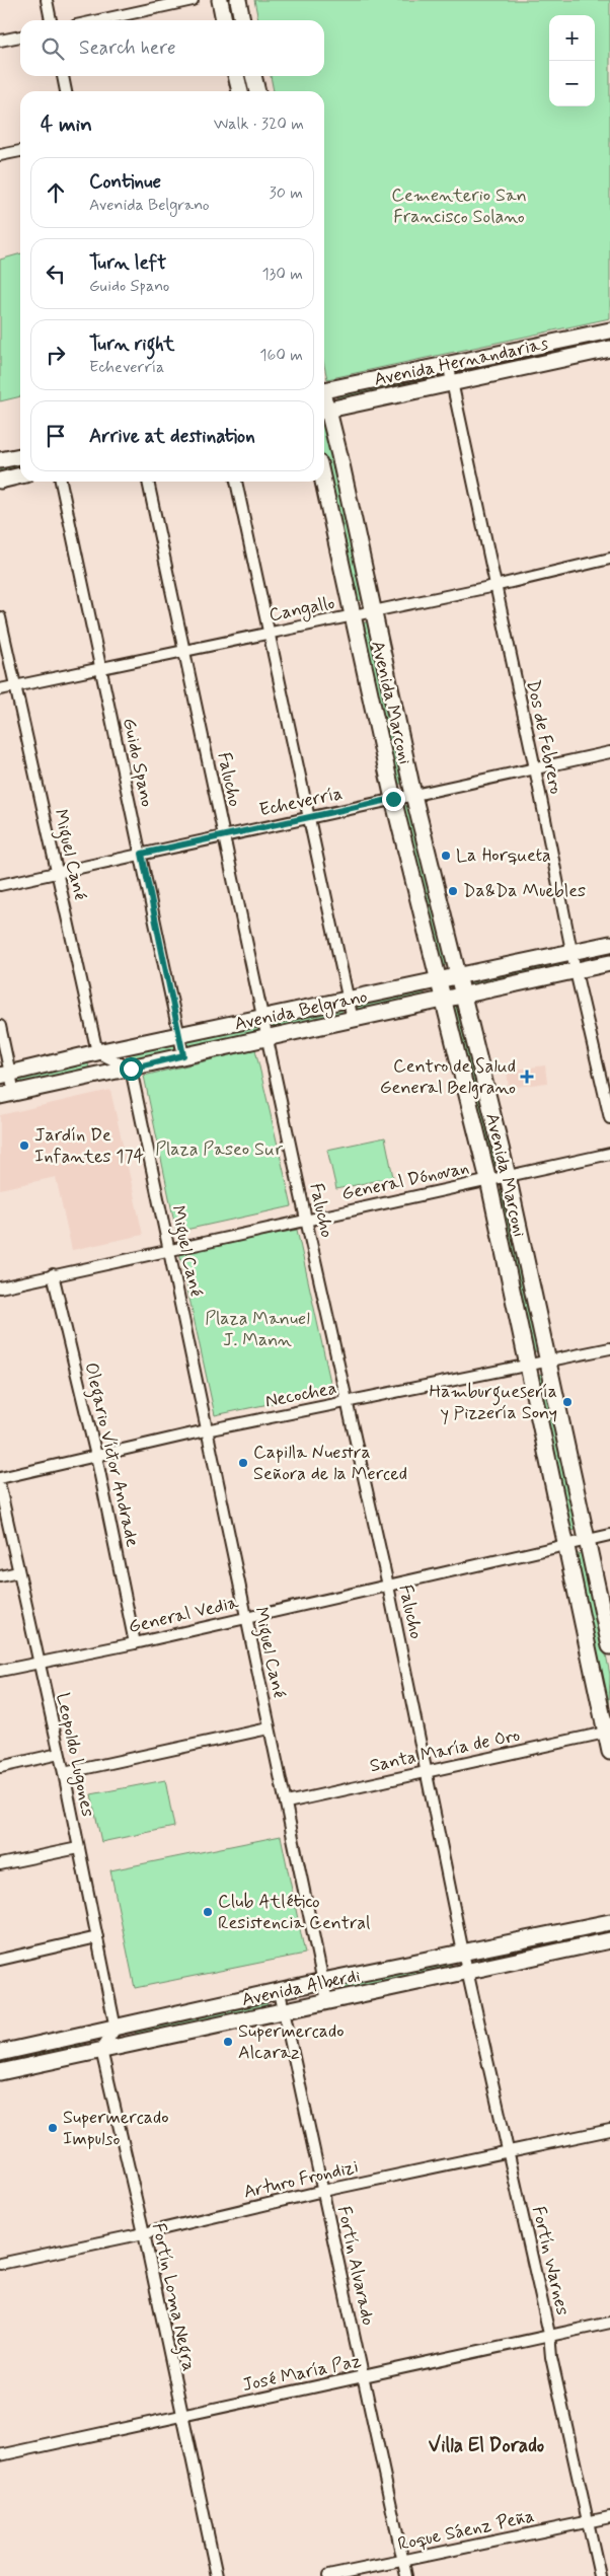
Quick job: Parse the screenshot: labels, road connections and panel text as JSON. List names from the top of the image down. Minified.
{"streets":{"main road":["Avenida Hernandarias","Avenida Marconi","Avenida Belgrano","Avenida Alberdi"],"street":["Cangallo","Dos de Febrero","Guido Spano","Falucho","Echeverría","Miguel Cané","General Dónovan","Necochea","Olegario Víctor Andrade","General Vedia","Santa María de Oro","Leopoldo Lugones","Arturo Frondizi","Fortín Warnes","Fortín Alvarado","Fortín Loma Negra","José María Paz","Roque Sáenz Peña"]},"crossings":[["Avenida Hernandarias","Avenida Marconi"],["Avenida Hernandarias","Dos de Febrero"],["Cangallo","Avenida Marconi"],["Cangallo","Dos de Febrero"],["Cangallo","Guido Spano"],["Cangallo","Falucho"],["Cangallo","Miguel Cané"],["Avenida Marconi","Echeverría"],["Avenida Marconi","Avenida Belgrano"],["Avenida Marconi","General Dónovan"],["Avenida Marconi","Necochea"],["Avenida Marconi","General Vedia"],["Avenida Marconi","Santa María de Oro"],["Dos de Febrero","Echeverría"],["Dos de Febrero","Avenida Belgrano"],["Guido Spano","Echeverría"],["Guido Spano","Avenida Belgrano"],["Falucho","Echeverría"],["Falucho","Avenida Belgrano"],["Falucho","General Dónovan"],["Falucho","Necochea"],["Falucho","General Vedia"],["Falucho","Santa María de Oro"],["Falucho","Avenida Alberdi"],["Falucho","Fortín Warnes"],["Echeverría","Miguel Cané"],["Miguel Cané","Avenida Belgrano"],["Miguel Cané","General Dónovan"],["Miguel Cané","Necochea"],["Miguel Cané","General Vedia"],["Miguel Cané","Santa María de Oro"],["Miguel Cané","Avenida Alberdi"],["General Dónovan","Olegario Víctor Andrade"],["Necochea","Olegario Víctor Andrade"],["Olegario Víctor Andrade","General Vedia"],["General Vedia","Leopoldo Lugones"],["Leopoldo Lugones","Avenida Alberdi"],["Avenida Alberdi","Fortín Warnes"],["Avenida Alberdi","Fortín Alvarado"],["Avenida Alberdi","Fortín Loma Negra"],["Arturo Frondizi","Fortín Warnes"],["Arturo Frondizi","Fortín Alvarado"],["Arturo Frondizi","Fortín Loma Negra"],["Fortín Warnes","José María Paz"],["Fortín Warnes","Roque Sáenz Peña"],["Fortín Alvarado","José María Paz"],["Fortín Alvarado","Roque Sáenz Peña"],["Fortín Loma Negra","José María Paz"]],"districts":["Villa El Dorado"],"parks":["Cementerio San Francisco Solano","Plaza Paseo Sur","Plaza Manuel J. Mann"],"places":{"other":["La Horqueta","Da&Da Muebles","Jardín De Infantes 174","Hamburguesería y Pizzería Sony","Capilla Nuestra Señora de la Merced","Club Atlético Resistencia Central","Supermercado Alcaraz","Supermercado Impulso"],"health":["Centro de Salud General Belgrano"]},"page":{"map_buttons":["+","−"],"search":"Search here","heading":["4 min","Walk · 320 m"],"list":[["Continue","Avenida Belgrano","30 m"],["Turn left","Guido Spano","130 m"],["Turn right","Echeverría","160 m"],"Arrive at destination"]}}
